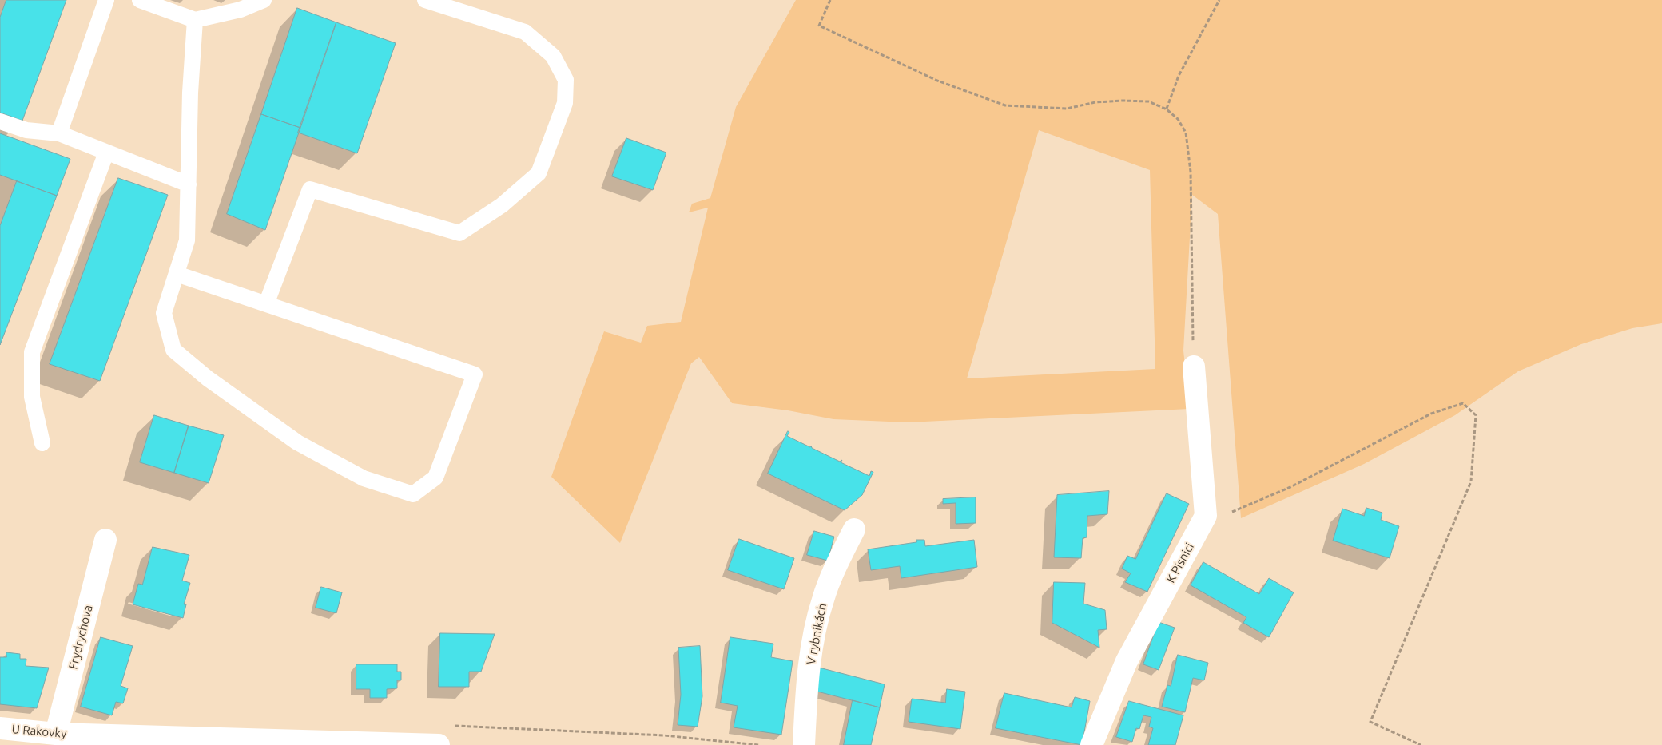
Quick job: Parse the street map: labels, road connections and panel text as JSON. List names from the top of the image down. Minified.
{"streets":{"street":["K Písnici","V rybníkách","Frydrychova","U Rakovky"]},"crossings":[["Frydrychova","U Rakovky"]]}
